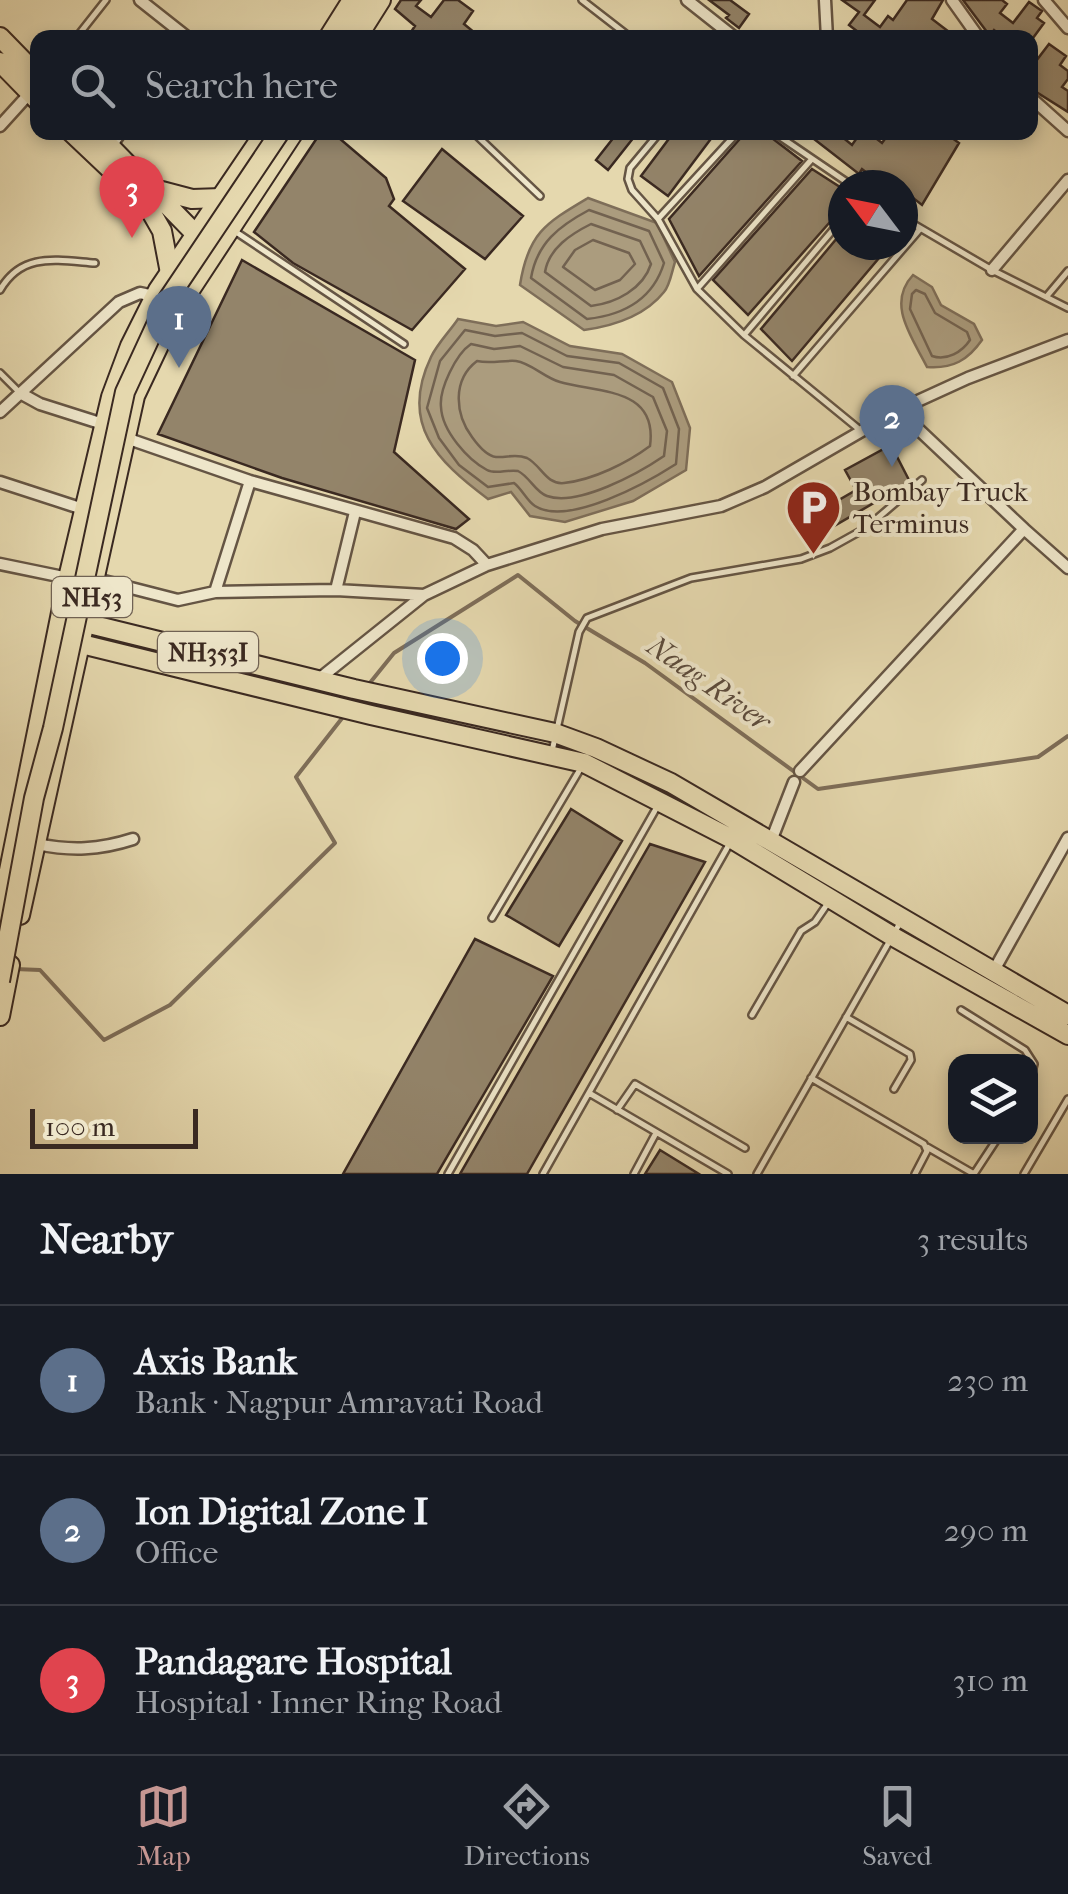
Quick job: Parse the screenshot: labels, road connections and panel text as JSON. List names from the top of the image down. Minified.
{"streets":{"main road":["NH53","NH353I"]},"crossings":[["NH53","NH353I"]],"water":["Naag River"],"places":{"parking":["Bombay Truck Terminus"]},"scale_bar":"100 m","north":"top left","page":{"search":"Search here","pins":["3","1","2"],"scale":"100 m","heading":["Nearby","3 results"],"list":[{"mark":"1","name":"Axis Bank","note":"Bank · Nagpur Amravati Road","value":"230 m"},{"mark":"2","name":"Ion Digital Zone I","note":"Office","value":"290 m"},{"mark":"3","name":"Pandagare Hospital","note":"Hospital · Inner Ring Road","value":"310 m"}],"nav":["Map","Directions","Saved"]}}
